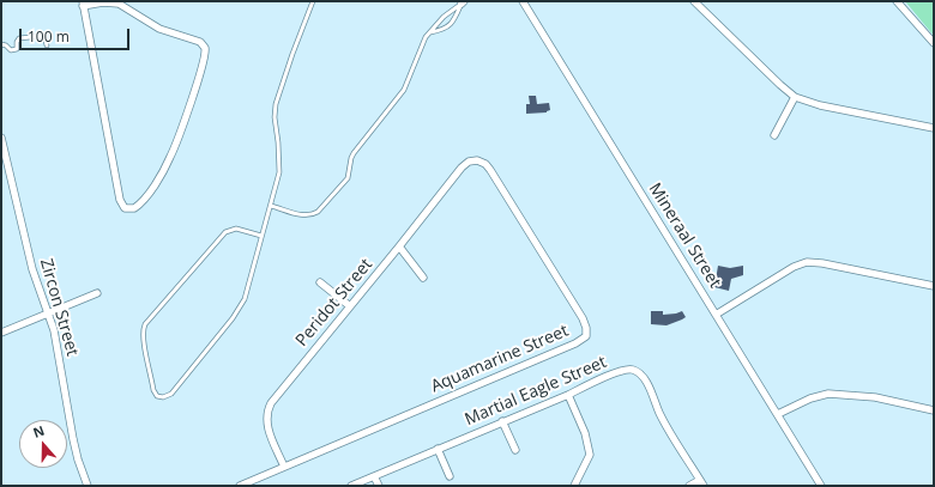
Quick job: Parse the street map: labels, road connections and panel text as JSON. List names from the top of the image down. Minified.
{"streets":{"street":["Mineraal Street","Peridot Street","Zircon Street","Aquamarine Street","Martial Eagle Street"]},"crossings":[["Peridot Street","Aquamarine Street"]],"scale_bar":"100 m","north":"top"}
